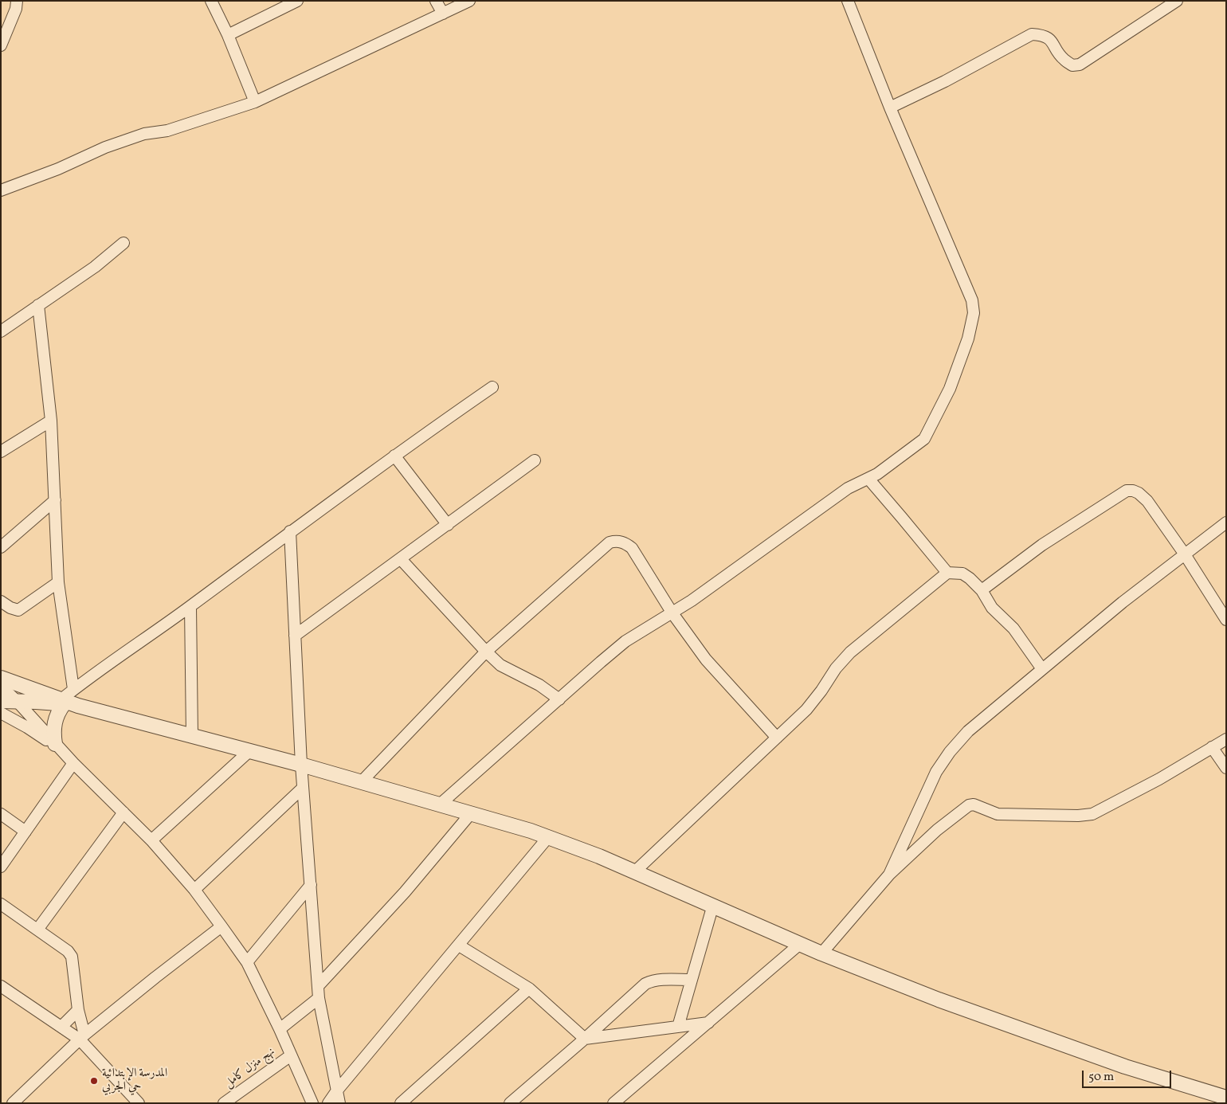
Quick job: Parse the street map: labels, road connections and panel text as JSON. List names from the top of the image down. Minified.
{"streets":{"street":["نهج منزل كامل"]},"places":["المدرسة الإبتدائية حي الجربي"],"scale_bar":"50 m"}
